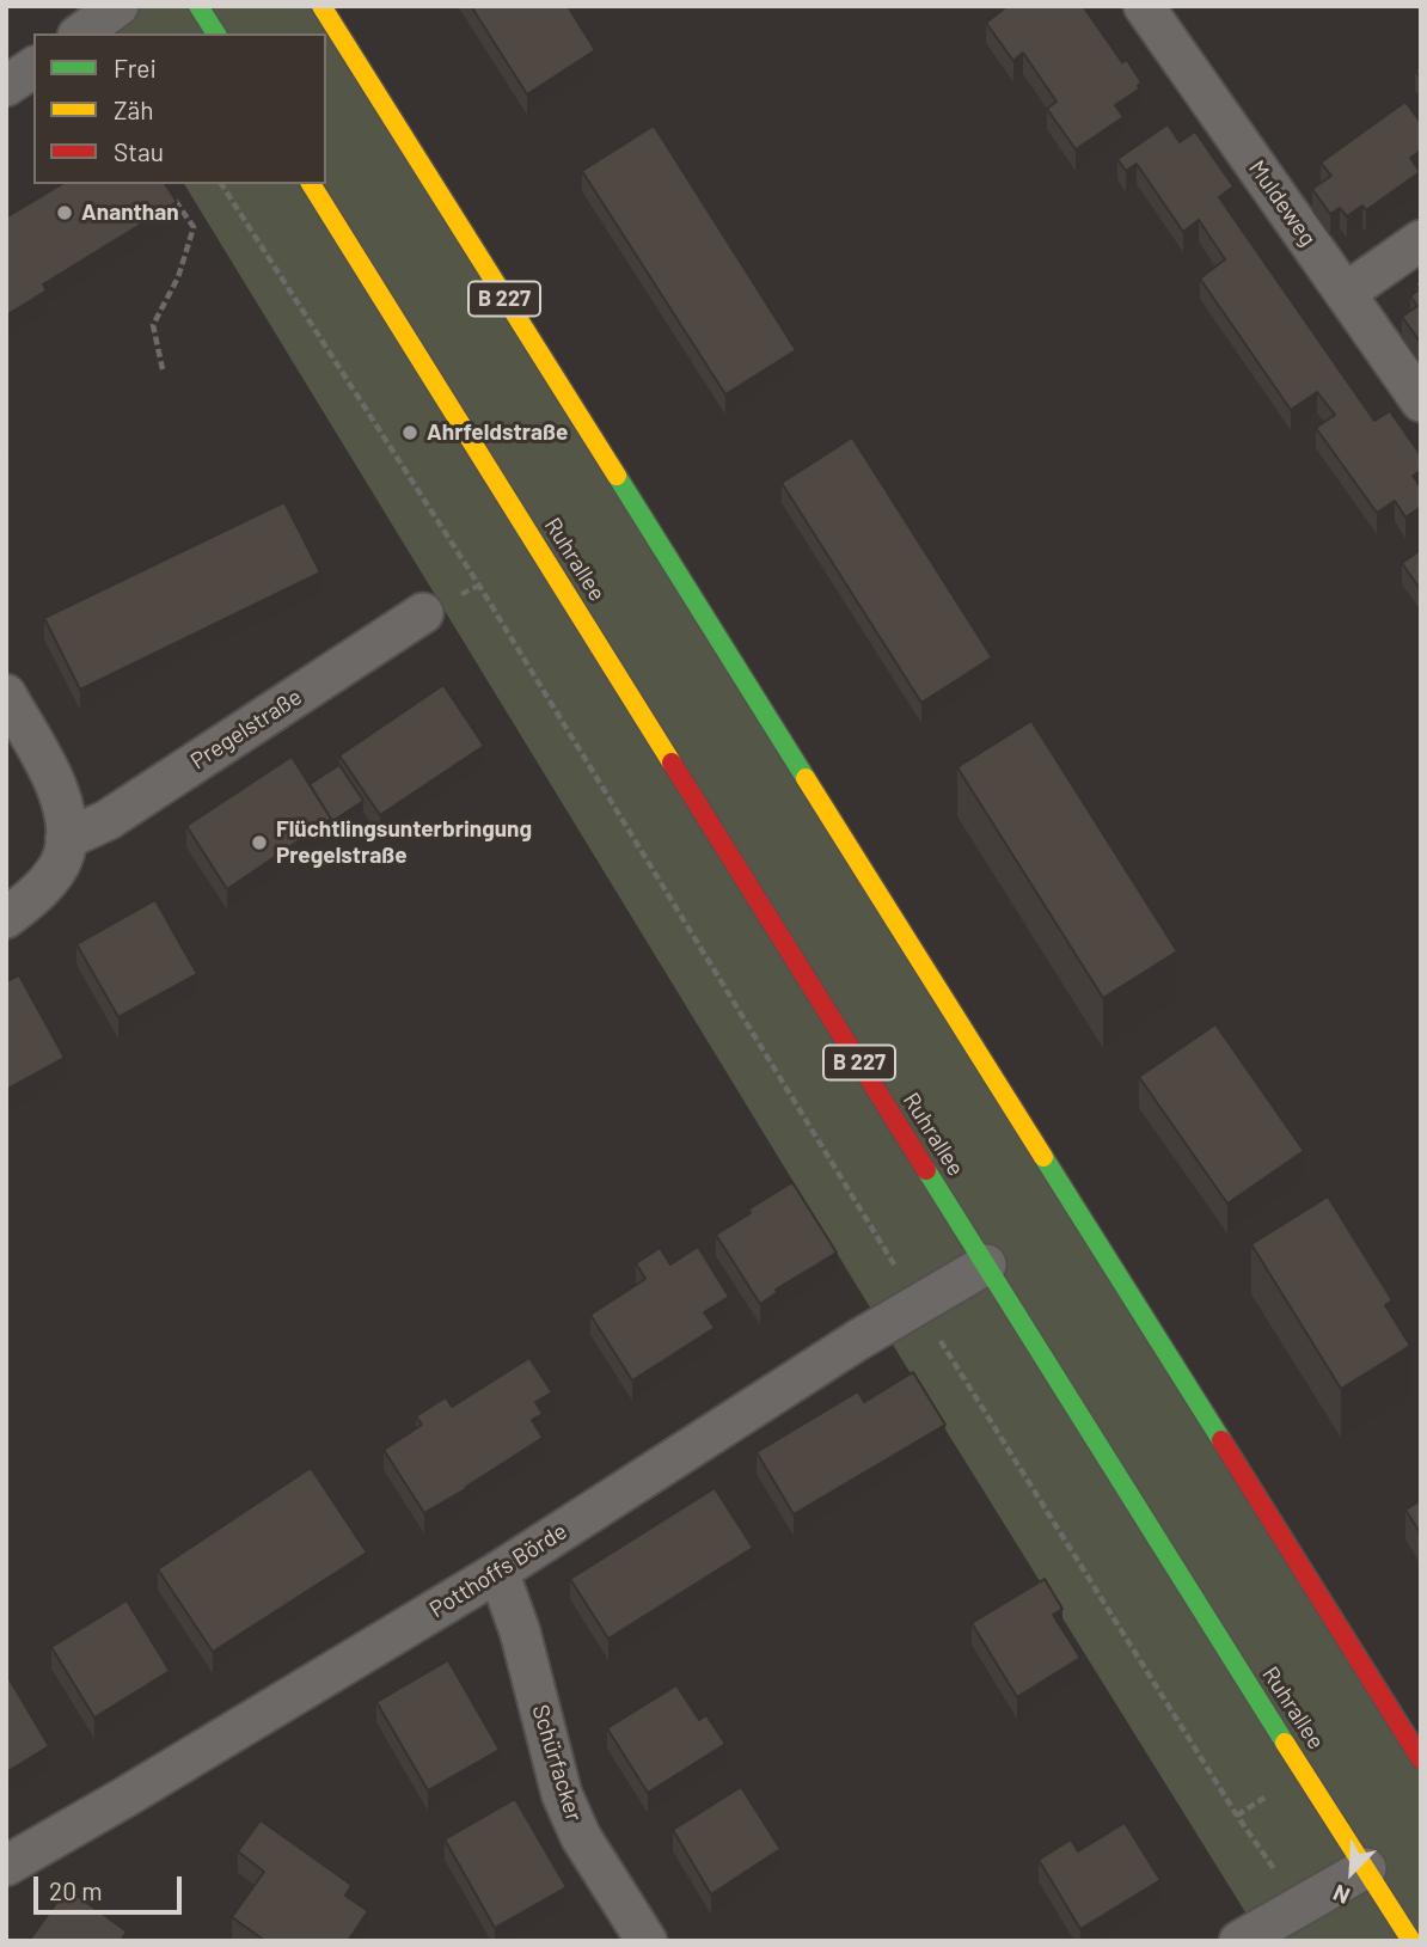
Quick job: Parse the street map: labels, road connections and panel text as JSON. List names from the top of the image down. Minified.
{"streets":{"main road":["B 227","Ruhrallee"],"street":["Muldeweg","Pregelstraße","Potthoffs Börde","Schürfacker"]},"crossings":[["Ruhrallee","Potthoffs Börde"],["Potthoffs Börde","Schürfacker"]],"places":["Ananthan","Ahrfeldstraße","Flüchtlingsunterbringung Pregelstraße"],"legend":["Frei","Zäh","Stau"],"scale_bar":"20 m","north":"bottom left"}
